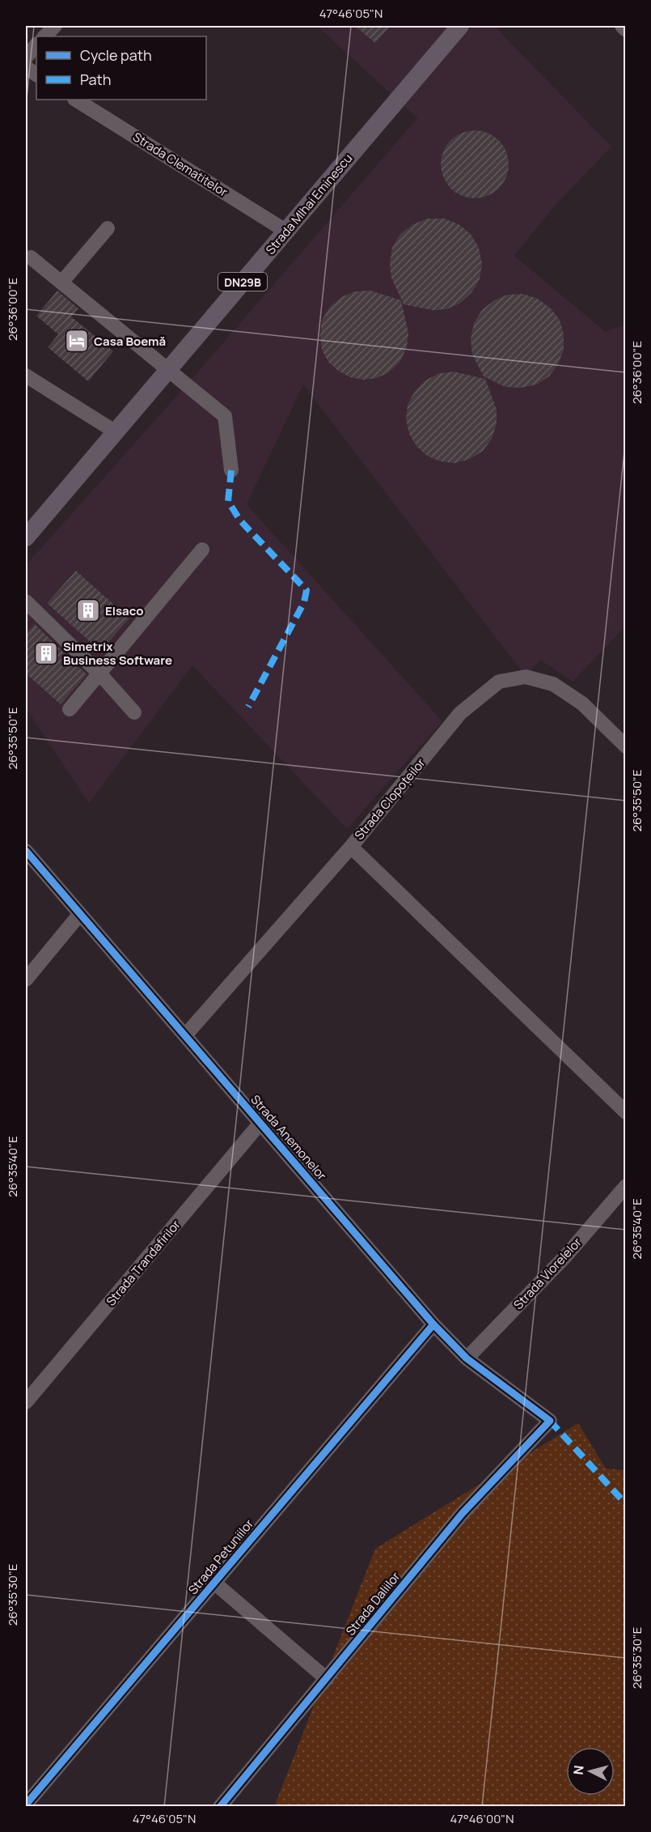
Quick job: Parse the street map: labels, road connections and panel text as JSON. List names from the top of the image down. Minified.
{"streets":{"main road":["Strada MIhai Eminescu","DN29B"],"street":["Strada Clematitelor","Strada Clopoțeilor","Strada Anemonelor","Strada Trandafirilor","Strada Viorelelor","Strada Petuniilor","Strada Daliilor"]},"crossings":[["Strada Clematitelor","Strada MIhai Eminescu"],["Strada Clopoțeilor","Strada Anemonelor"],["Strada Anemonelor","Strada Trandafirilor"],["Strada Anemonelor","Strada Viorelelor"],["Strada Anemonelor","Strada Petuniilor"],["Strada Anemonelor","Strada Daliilor"]],"places":{"hotel":["Casa Boemă"],"building":["Elsaco","Simetrix Business Software"]},"legend":["Cycle path","Path"],"north":"left","coordinates":["47°46'05\"N","26°36'00\"E","26°35'50\"E","26°35'40\"E","26°35'30\"E","47°46'00\"N"]}
